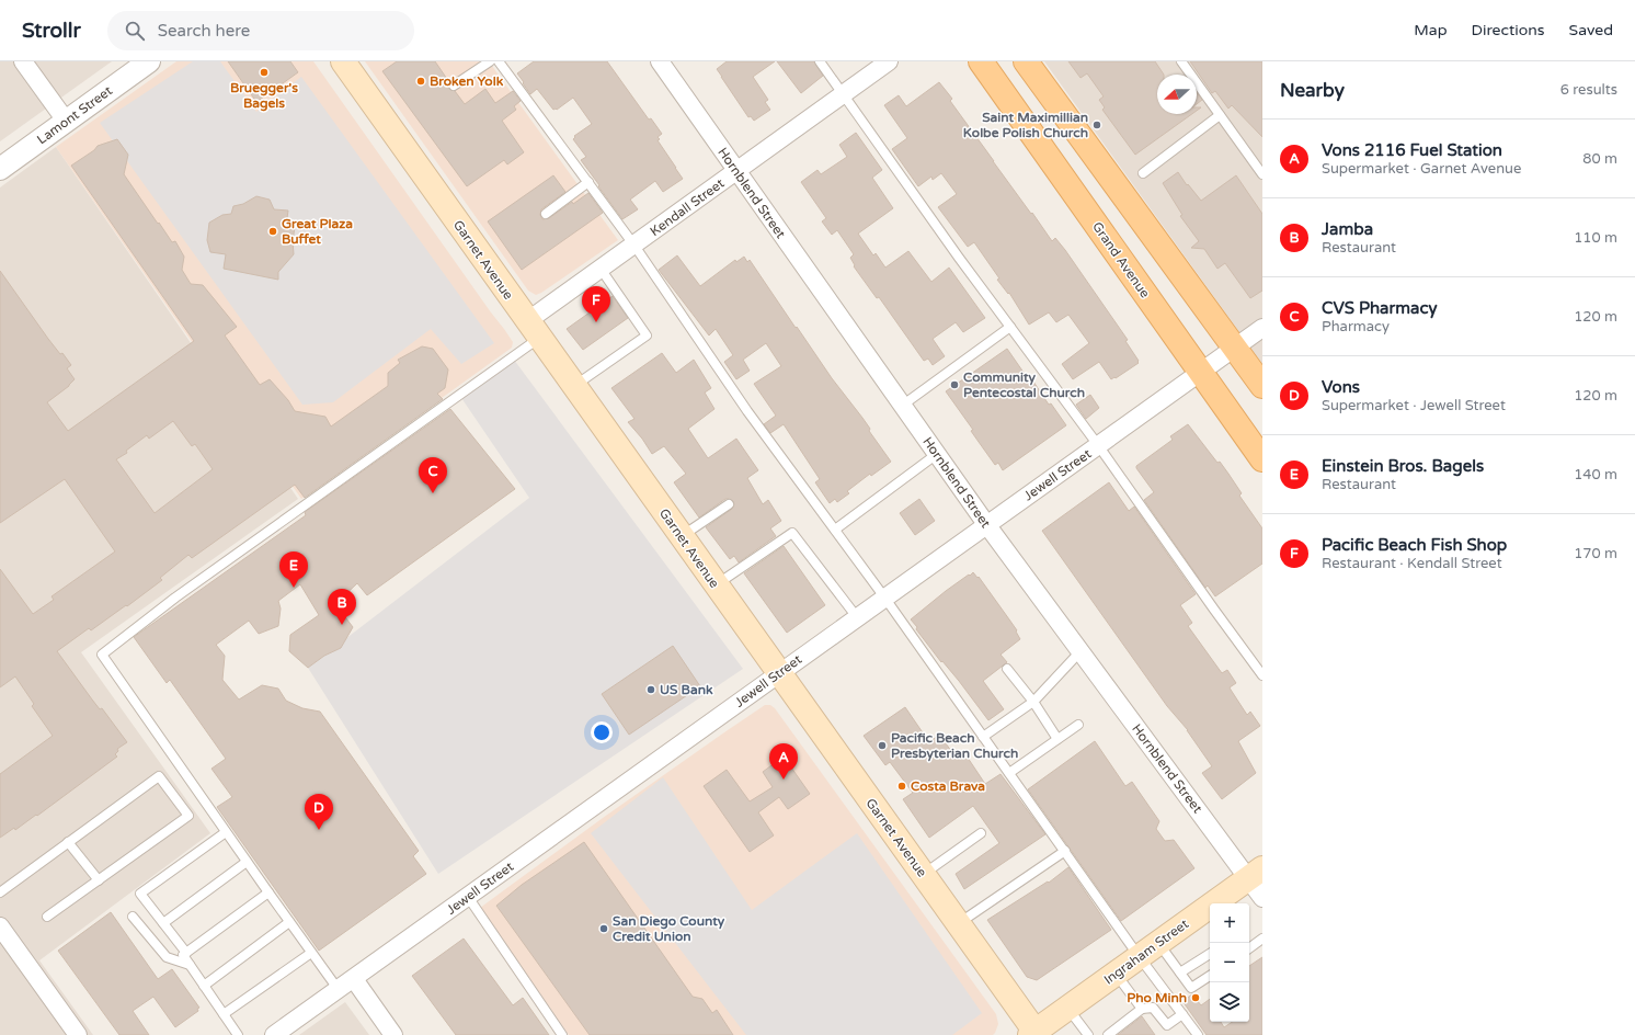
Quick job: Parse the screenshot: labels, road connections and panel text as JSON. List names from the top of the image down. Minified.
{"streets":{"main road":["Garnet Avenue","Grand Avenue","Ingraham Street"],"street":["Lamont Street","Hornblend Street","Kendall Street","Jewell Street"]},"crossings":[["Hornblend Street","Kendall Street"],["Hornblend Street","Jewell Street"],["Hornblend Street","Ingraham Street"],["Kendall Street","Garnet Avenue"],["Garnet Avenue","Jewell Street"],["Garnet Avenue","Ingraham Street"],["Grand Avenue","Jewell Street"]],"places":["Bruegger's Bagels","Broken Yolk","Saint Maximillian Kolbe Polish Church","Great Plaza Buffet","Community Pentecostal Church","US Bank","Pacific Beach Presbyterian Church","Costa Brava","San Diego County Credit Union","Pho Minh"],"north":"left","page":{"header":"Strollr","search":"Search here","nav":["Map","Directions","Saved"],"heading":["Nearby","6 results"],"list":[{"mark":"A","name":"Vons 2116 Fuel Station","note":"Supermarket · Garnet Avenue","value":"80 m"},{"mark":"B","name":"Jamba","note":"Restaurant","value":"110 m"},{"mark":"C","name":"CVS Pharmacy","note":"Pharmacy","value":"120 m"},{"mark":"D","name":"Vons","note":"Supermarket · Jewell Street","value":"120 m"},{"mark":"E","name":"Einstein Bros. Bagels","note":"Restaurant","value":"140 m"},{"mark":"F","name":"Pacific Beach Fish Shop","note":"Restaurant · Kendall Street","value":"170 m"}],"pins":["F","C","E","B","A","D"],"map_buttons":["+","−"]}}
